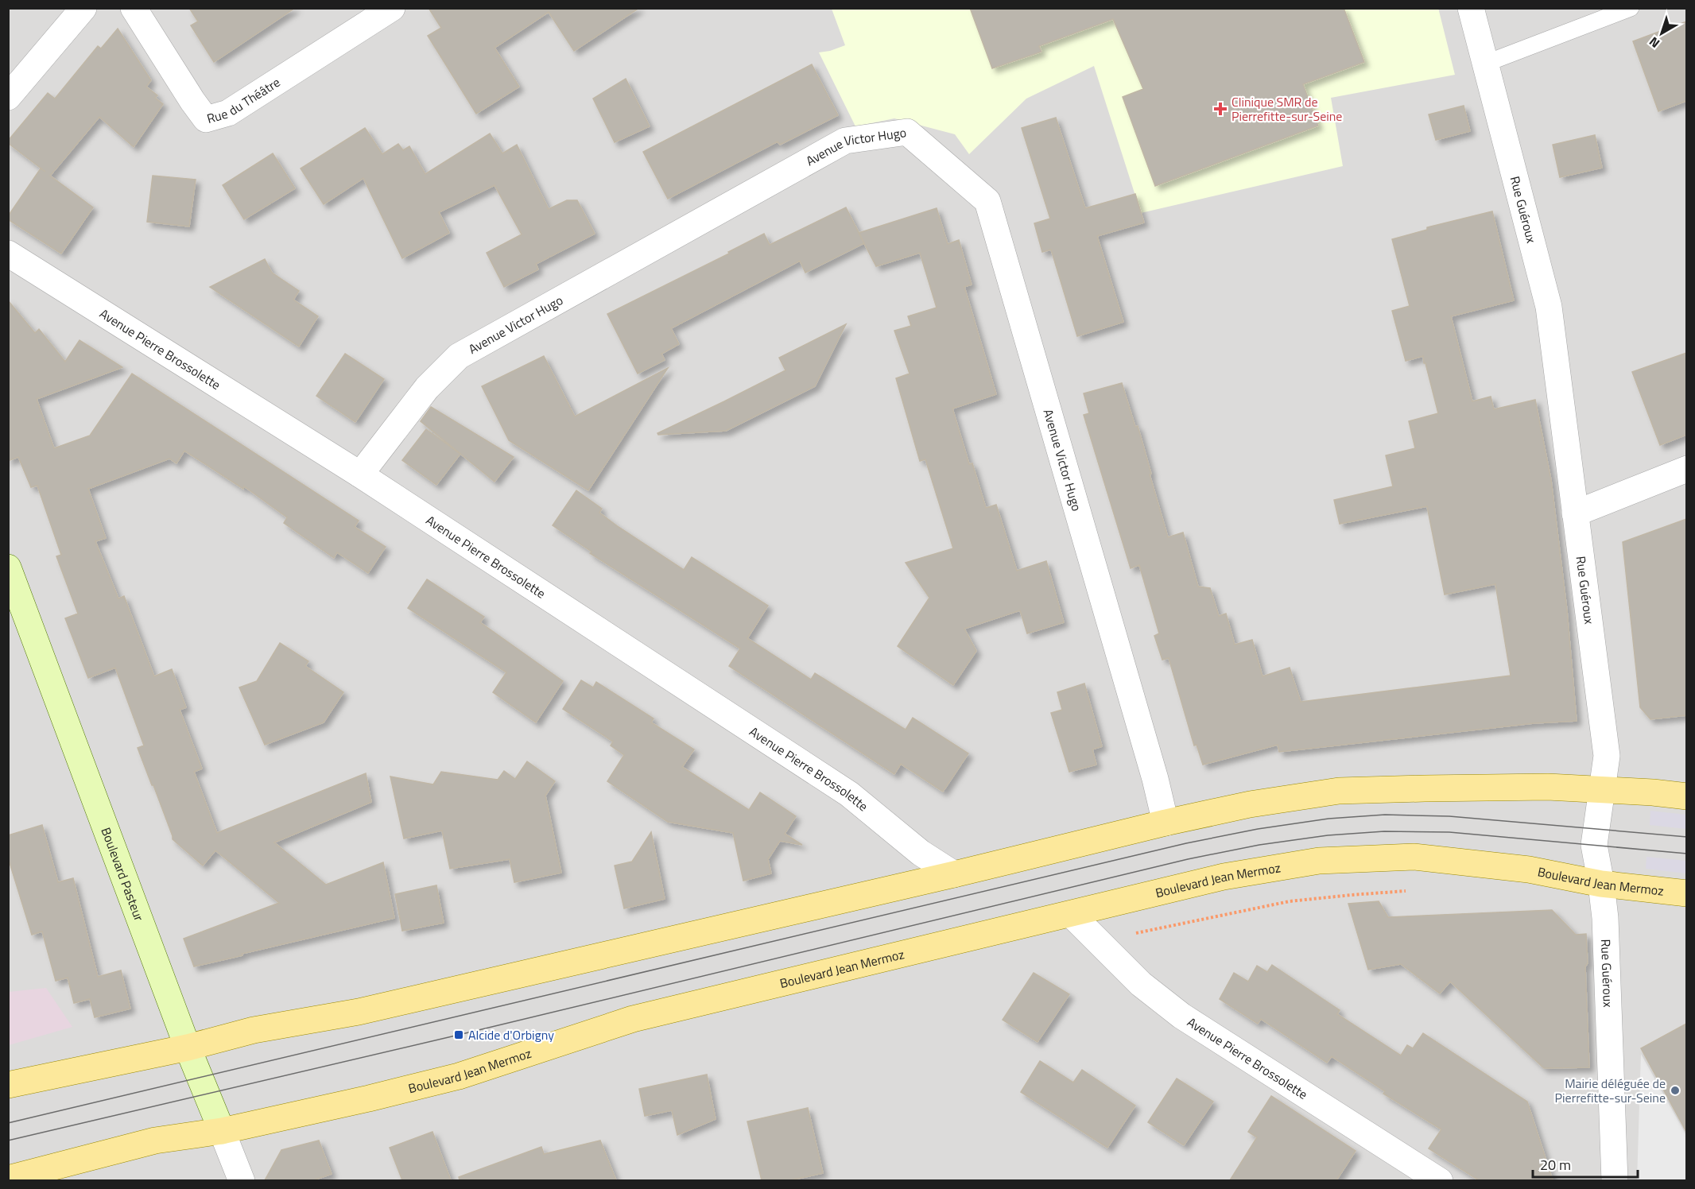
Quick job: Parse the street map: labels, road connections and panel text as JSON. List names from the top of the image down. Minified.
{"streets":{"main road":["Boulevard Pasteur","Boulevard Jean Mermoz"],"street":["Rue du Théâtre","Avenue Victor Hugo","Rue Guéroux","Avenue Pierre Brossolette"]},"crossings":[["Avenue Victor Hugo","Avenue Pierre Brossolette"],["Rue Guéroux","Boulevard Jean Mermoz"],["Avenue Pierre Brossolette","Boulevard Jean Mermoz"],["Boulevard Pasteur","Boulevard Jean Mermoz"]],"places":{"health":["Clinique SMR de Pierrefitte-sur-Seine"],"transit":["Alcide d'Orbigny"],"other":["Mairie déléguée de Pierrefitte-sur-Seine"]},"scale_bar":"20 m","north":"bottom left"}
